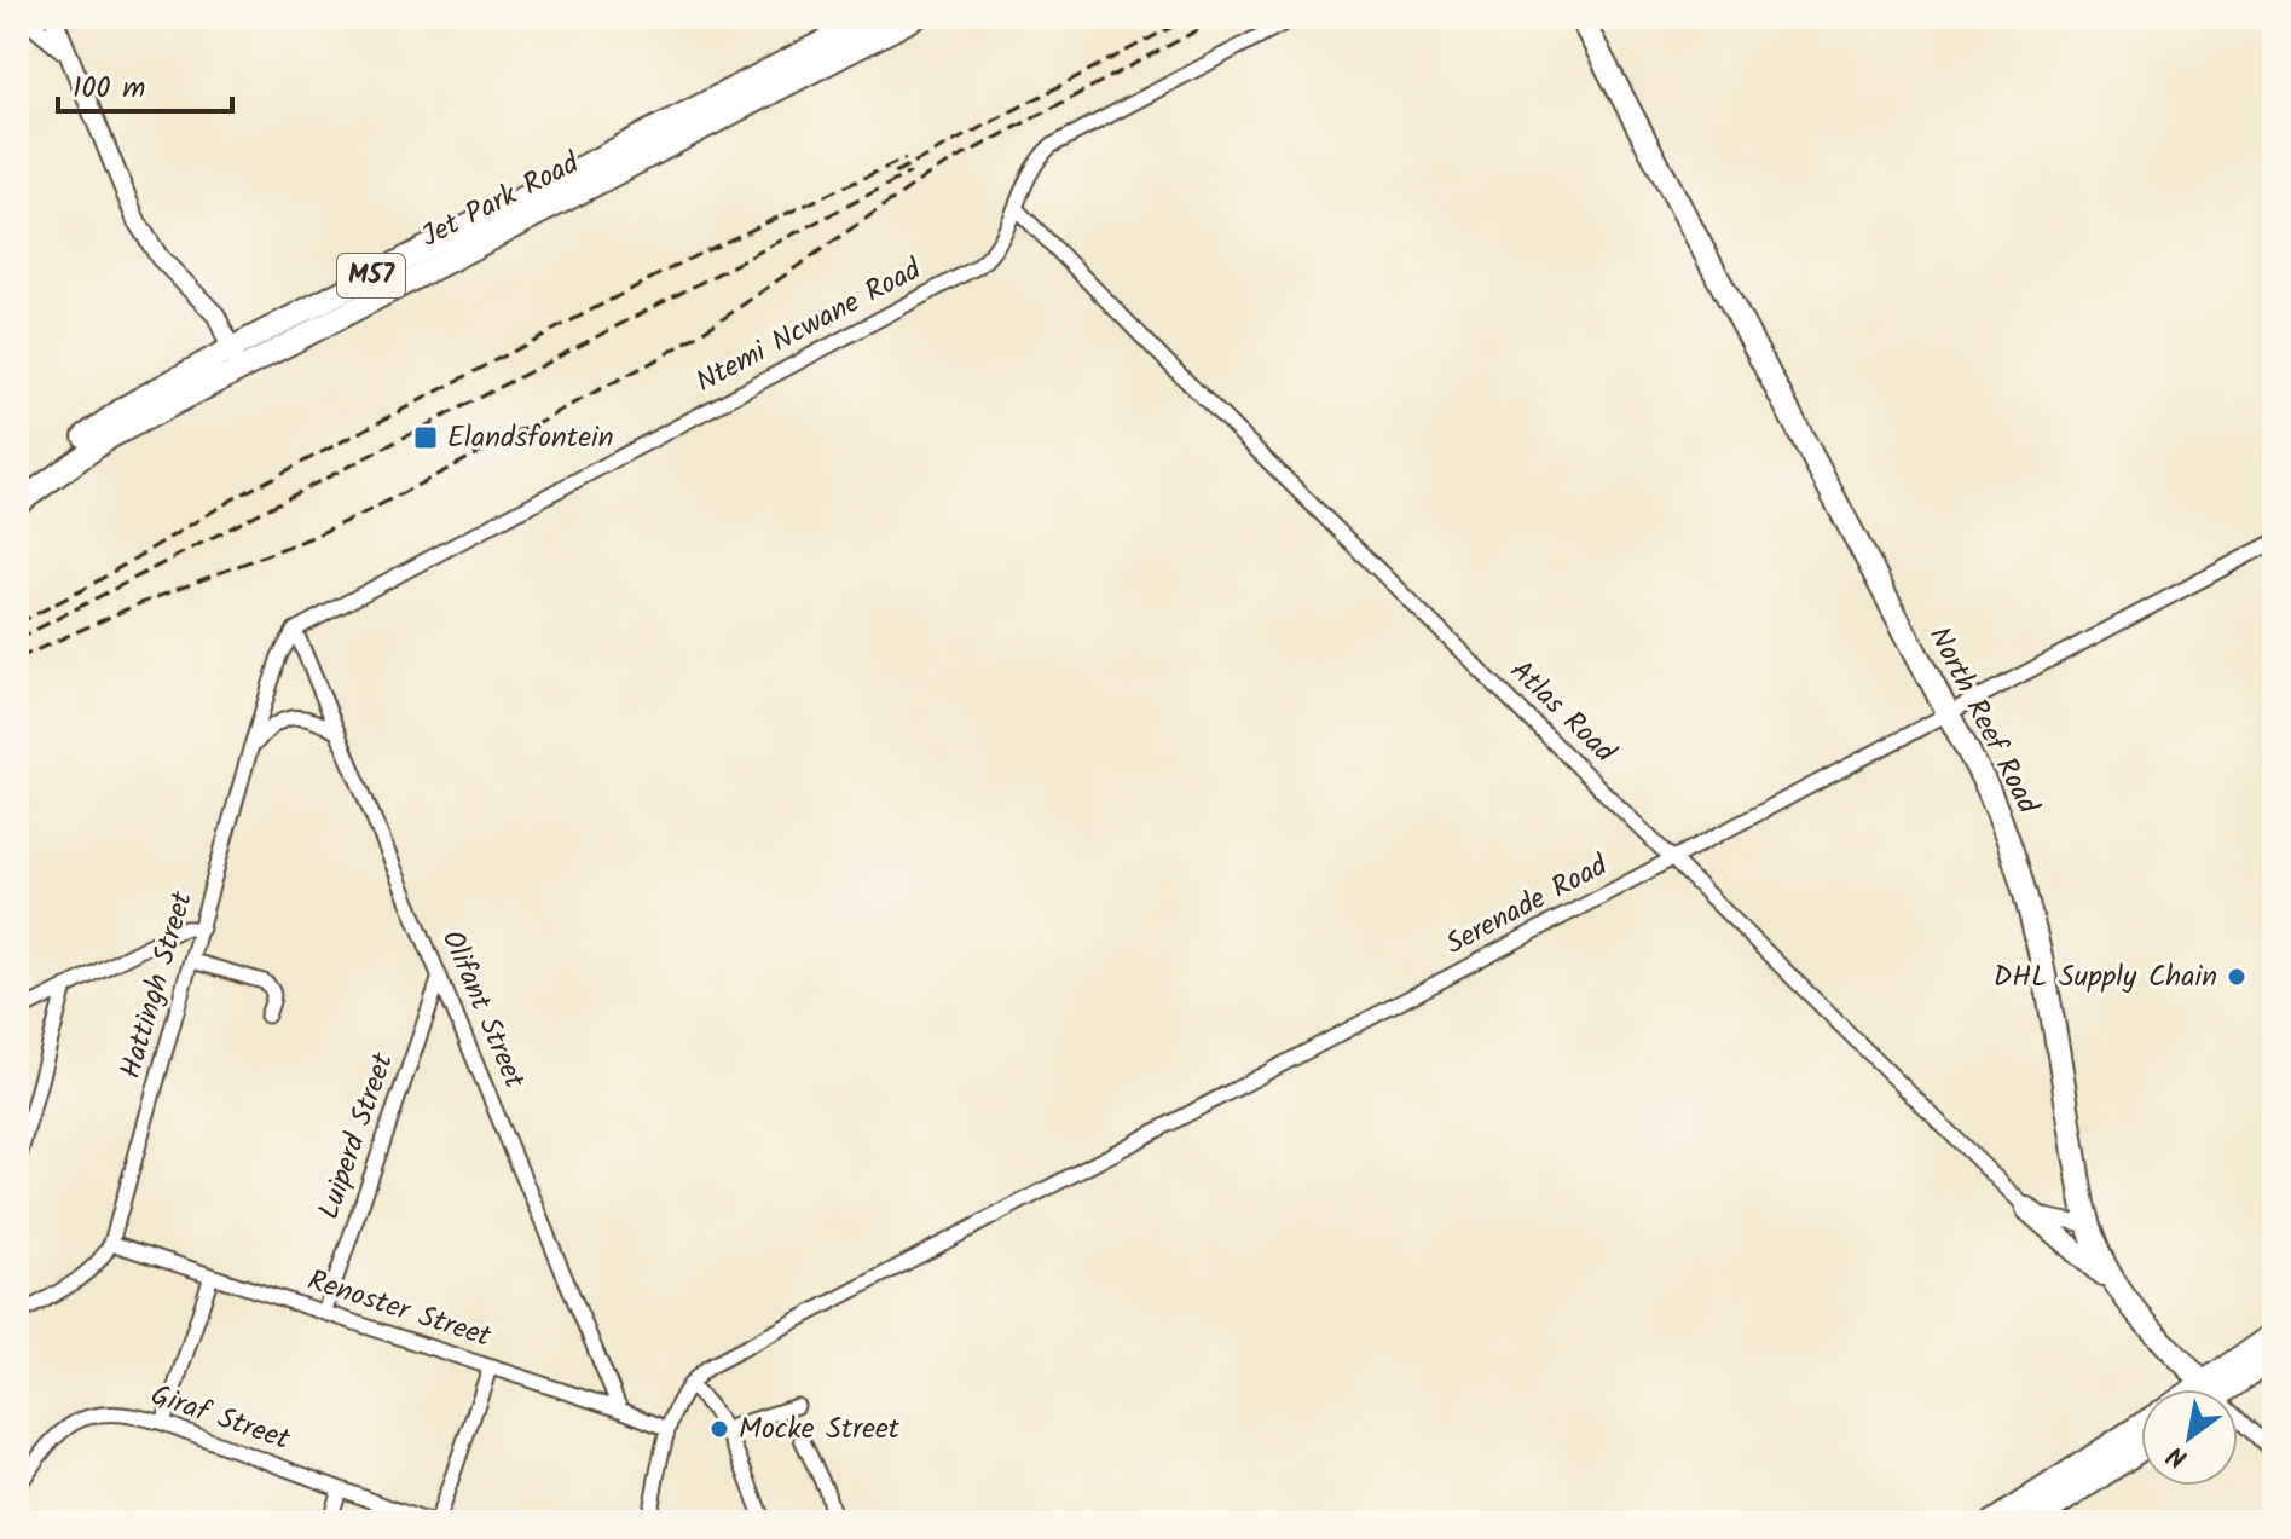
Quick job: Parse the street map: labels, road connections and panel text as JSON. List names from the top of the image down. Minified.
{"streets":{"main road":["Jet Park Road","M57","North Reef Road"],"street":["Ntemi Ncwane Road","Atlas Road","Serenade Road","Hattingh Street","Olifant Street","Luiperd Street","Renoster Street","Giraf Street"]},"crossings":[["Ntemi Ncwane Road","Atlas Road"],["Ntemi Ncwane Road","Hattingh Street"],["Ntemi Ncwane Road","Olifant Street"],["Atlas Road","North Reef Road"],["Atlas Road","Serenade Road"],["North Reef Road","Serenade Road"],["Hattingh Street","Olifant Street"],["Hattingh Street","Renoster Street"],["Olifant Street","Luiperd Street"],["Olifant Street","Renoster Street"],["Luiperd Street","Renoster Street"]],"places":{"transit":["Elandsfontein"],"other":["DHL Supply Chain","Mocke Street"]},"scale_bar":"100 m","north":"bottom left"}
